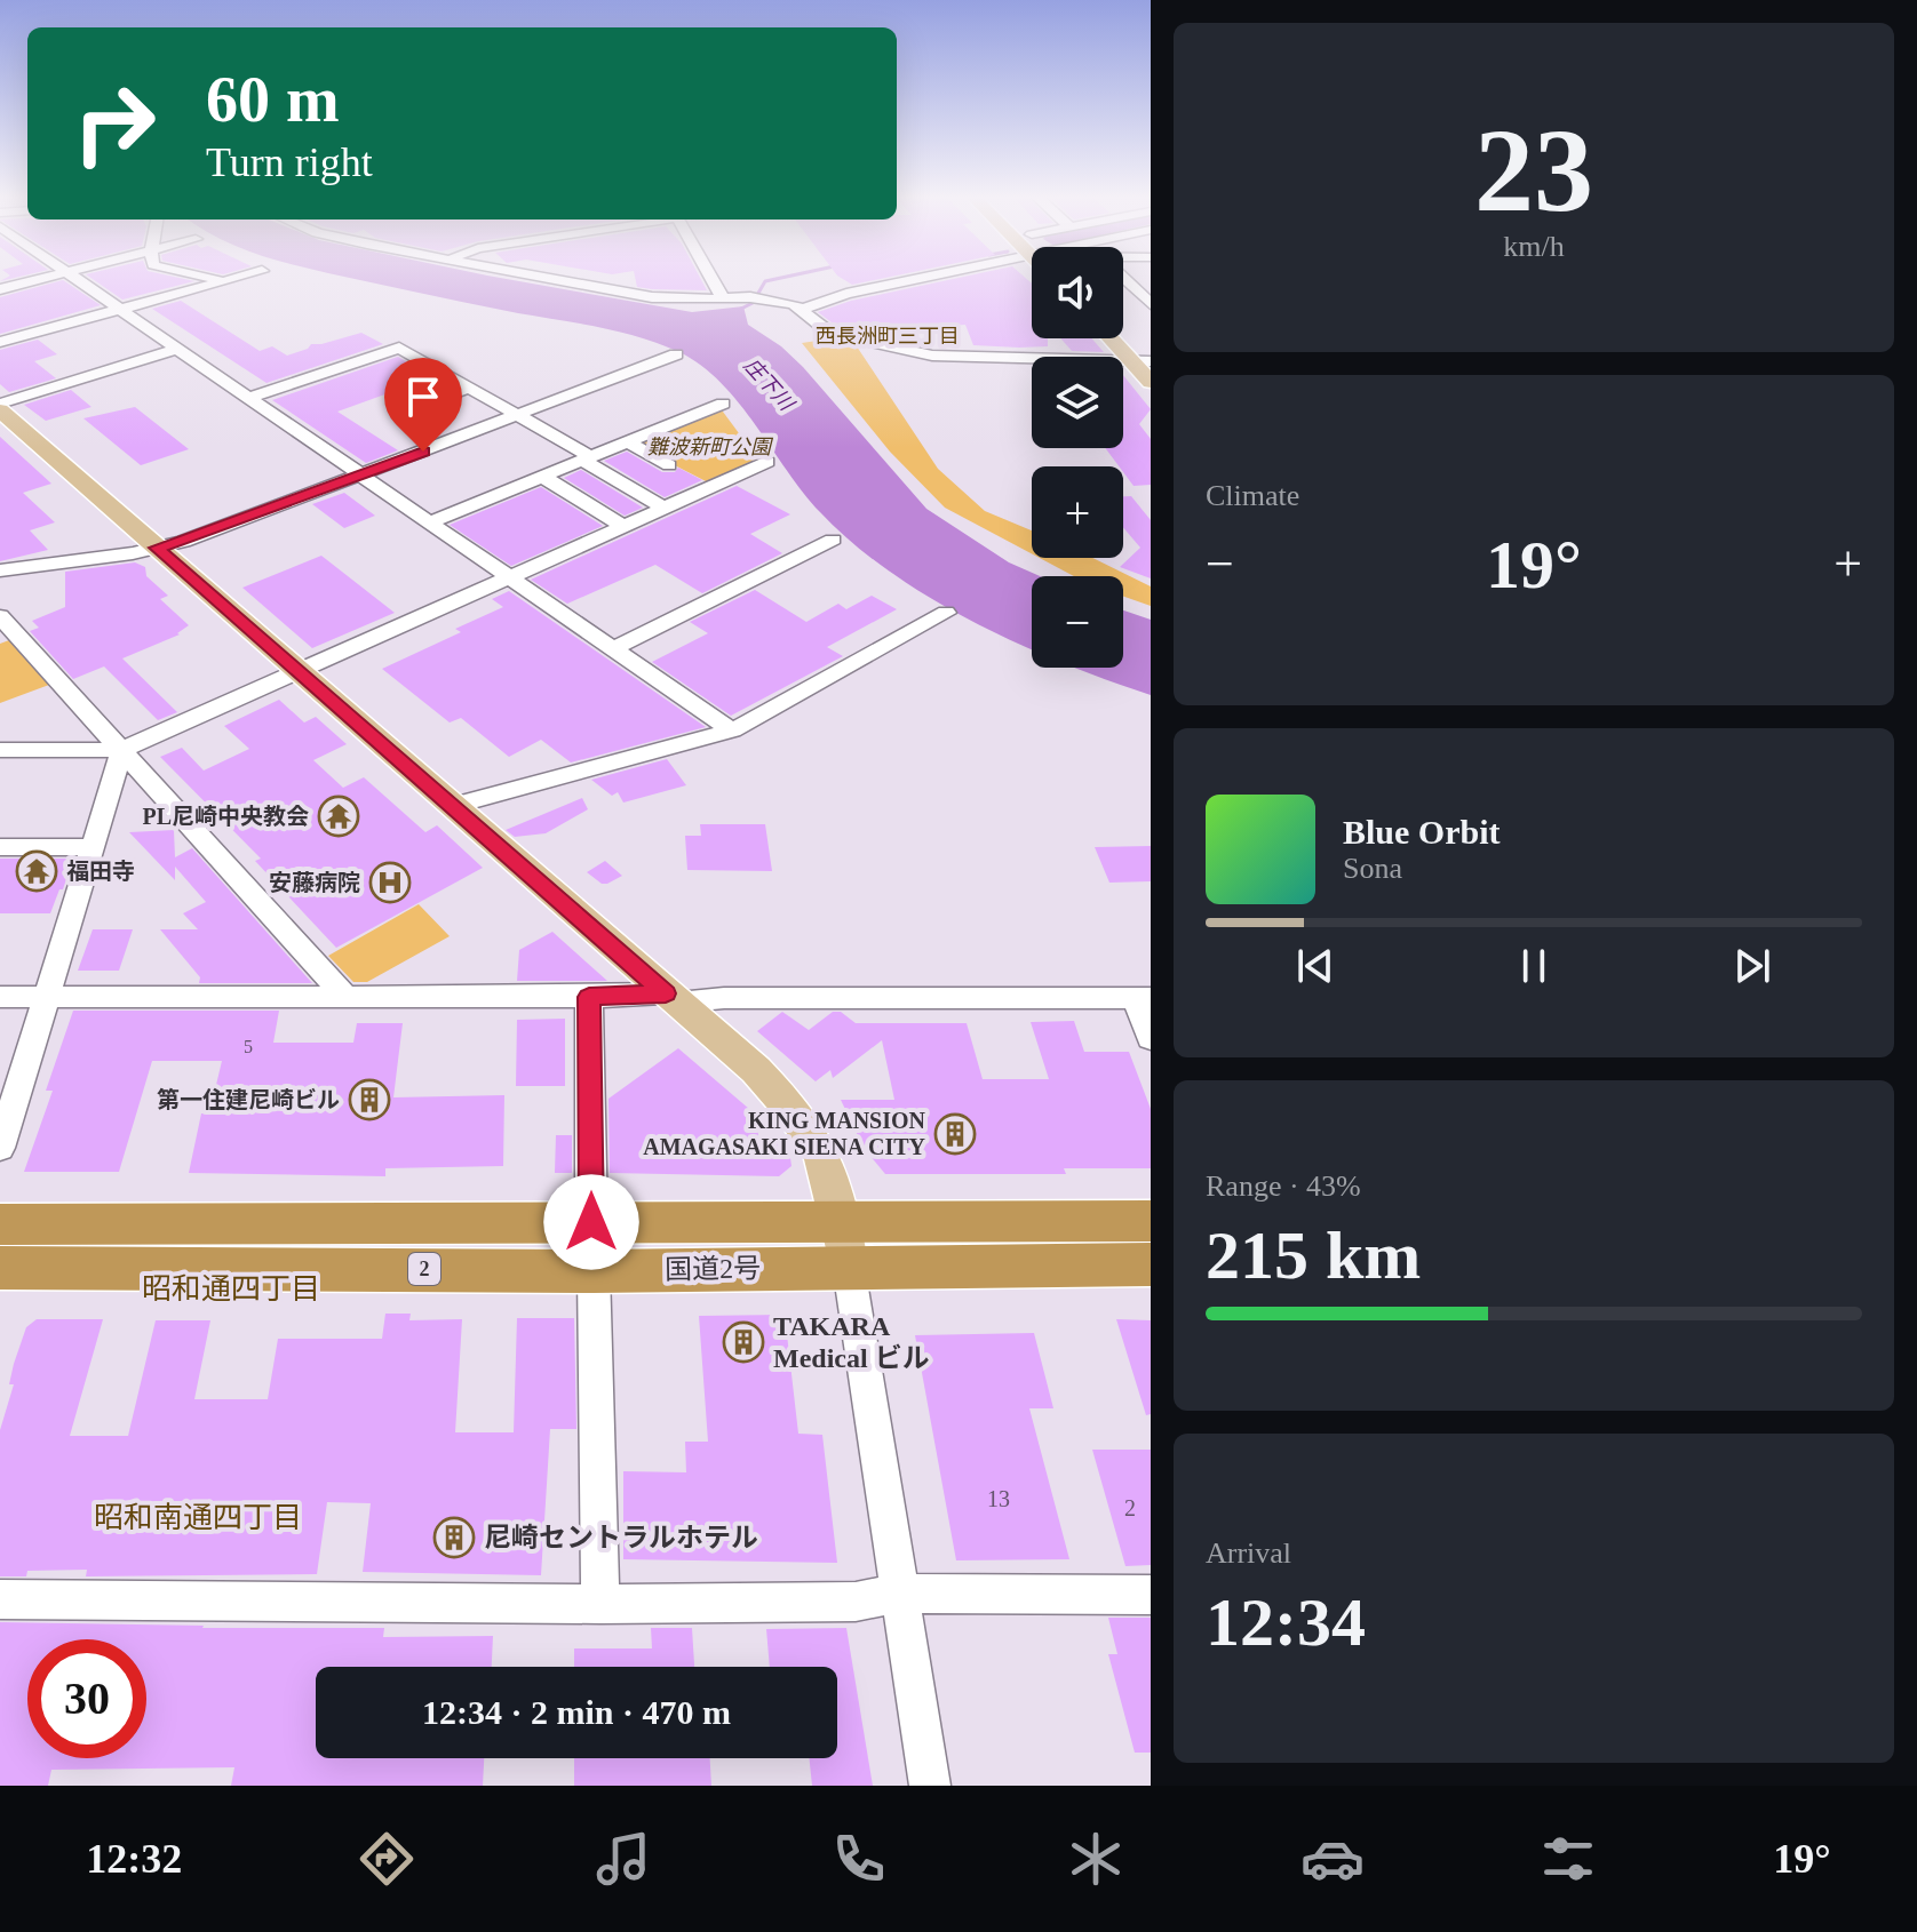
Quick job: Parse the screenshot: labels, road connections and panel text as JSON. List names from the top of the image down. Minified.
{"streets":{"highway":["2","国道2号"]},"districts":["西長洲町三丁目","昭和通四丁目","昭和南通四丁目"],"water":["庄下川"],"parks":["難波新町公園"],"places":{"temple":["PL尼崎中央教会","福田寺"],"hospital":["安藤病院"],"building":["第一住建尼崎ビル","KING MANSION AMAGASAKI SIENA CITY","TAKARA Medical ビル","尼崎セントラルホテル"]},"house_numbers":["5","13","2"],"page":{"tile":[["23","km/h"],"Climate",["Range · 43%","215 km"],["Arrival","12:34"]],"turn":["60 m","Turn right"],"map_buttons":["+","−"],"heat":["−","19°","+"],"song":["Blue Orbit","Sona"],"limit":"30","trip":"12:34 · 2 min · 470 m","tabs":["12:32","19°"]}}
